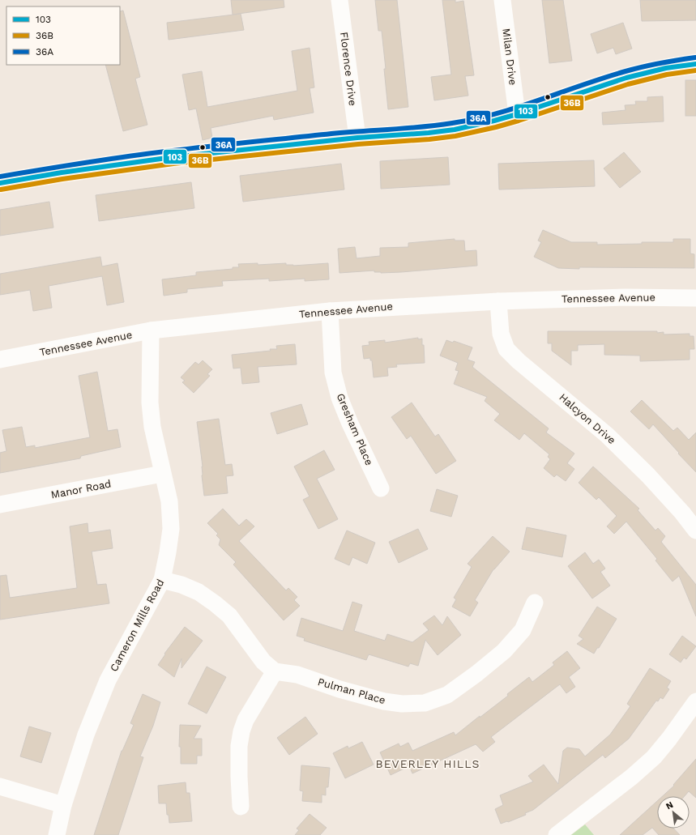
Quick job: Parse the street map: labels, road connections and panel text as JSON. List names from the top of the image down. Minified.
{"streets":{"street":["Milan Drive","Florence Drive","Tennessee Avenue","Halcyon Drive","Gresham Place","Manor Road","Cameron Mills Road","Pulman Place"]},"crossings":[["Tennessee Avenue","Halcyon Drive"],["Tennessee Avenue","Gresham Place"],["Tennessee Avenue","Cameron Mills Road"],["Manor Road","Cameron Mills Road"]],"districts":["BEVERLEY HILLS"],"lines":["transit line 36A","transit line 103","transit line 36B"],"legend":["103","36B","36A"],"north":"top left"}
